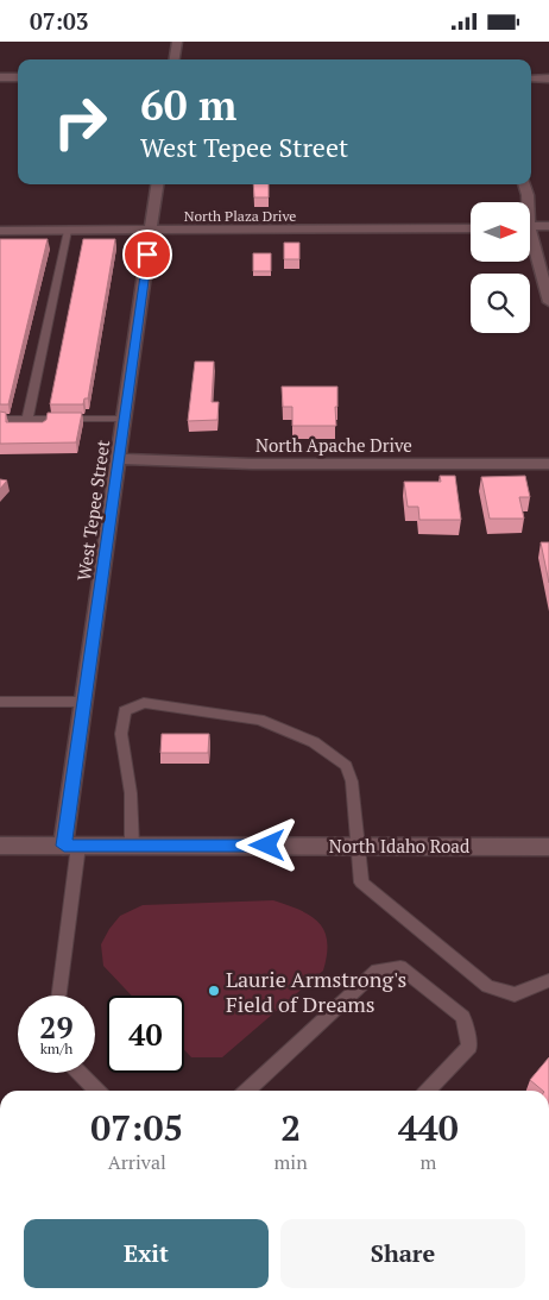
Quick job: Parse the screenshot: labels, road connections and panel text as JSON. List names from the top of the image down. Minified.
{"streets":{"street":["North Plaza Drive","North Apache Drive","West Tepee Street","North Idaho Road"]},"crossings":[["North Plaza Drive","West Tepee Street"],["North Apache Drive","West Tepee Street"],["West Tepee Street","North Idaho Road"]],"places":["Laurie Armstrong's Field of Dreams"],"north":"right","page":{"status":"07:03","turn":["60 m","West Tepee Street"],"speed":"29 km/h","limit":"40","eta":["07:05","Arrival","2","min","440","m"],"buttons":["Exit","Share"]}}
